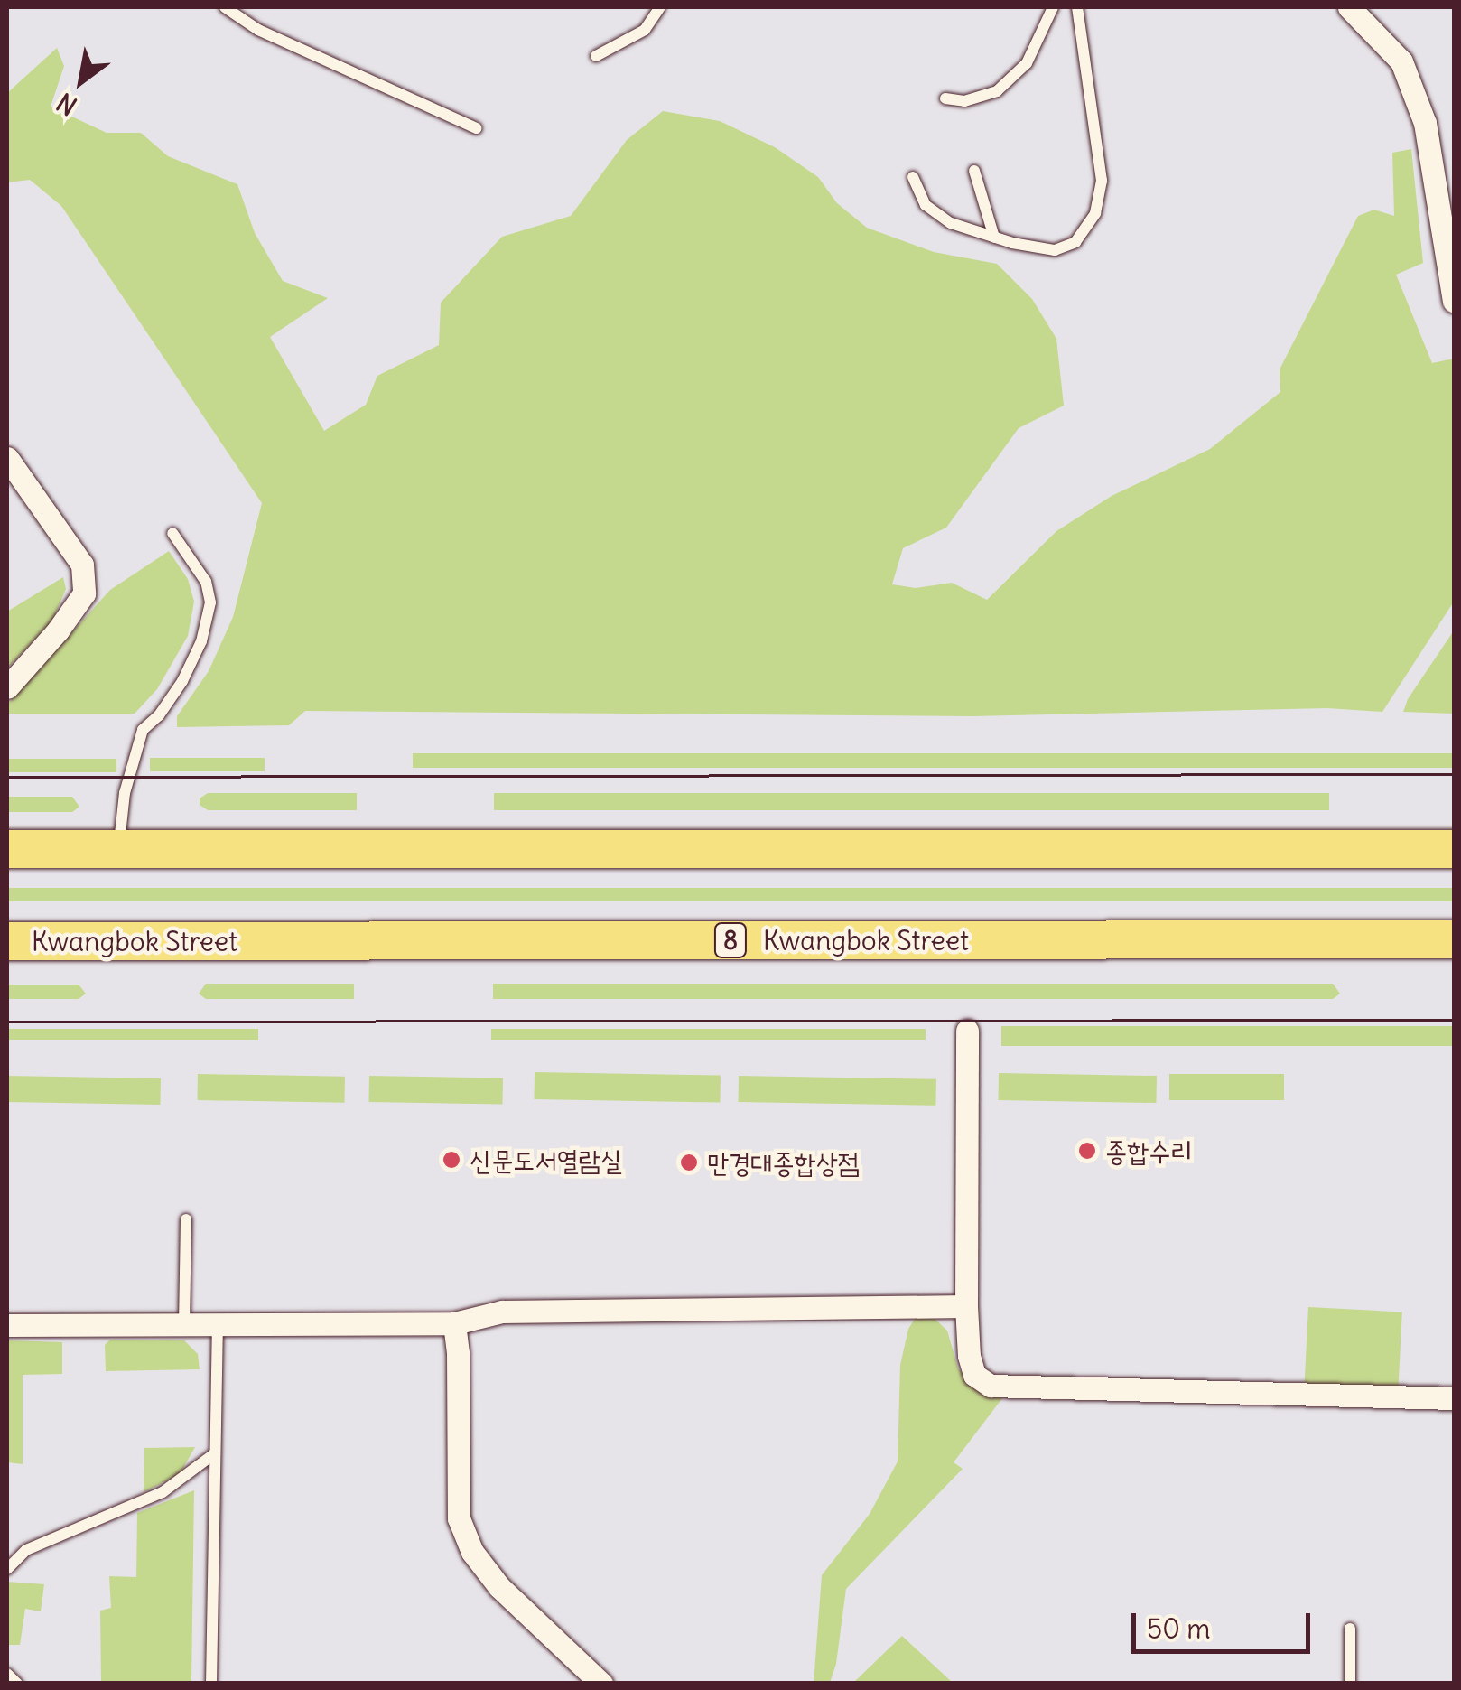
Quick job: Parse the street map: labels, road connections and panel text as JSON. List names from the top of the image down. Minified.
{"streets":{"highway":["8","Kwangbok Street"]},"places":["종합수리","신문도서열람실","만경대종합상점"],"scale_bar":"50 m","north":"bottom left"}
